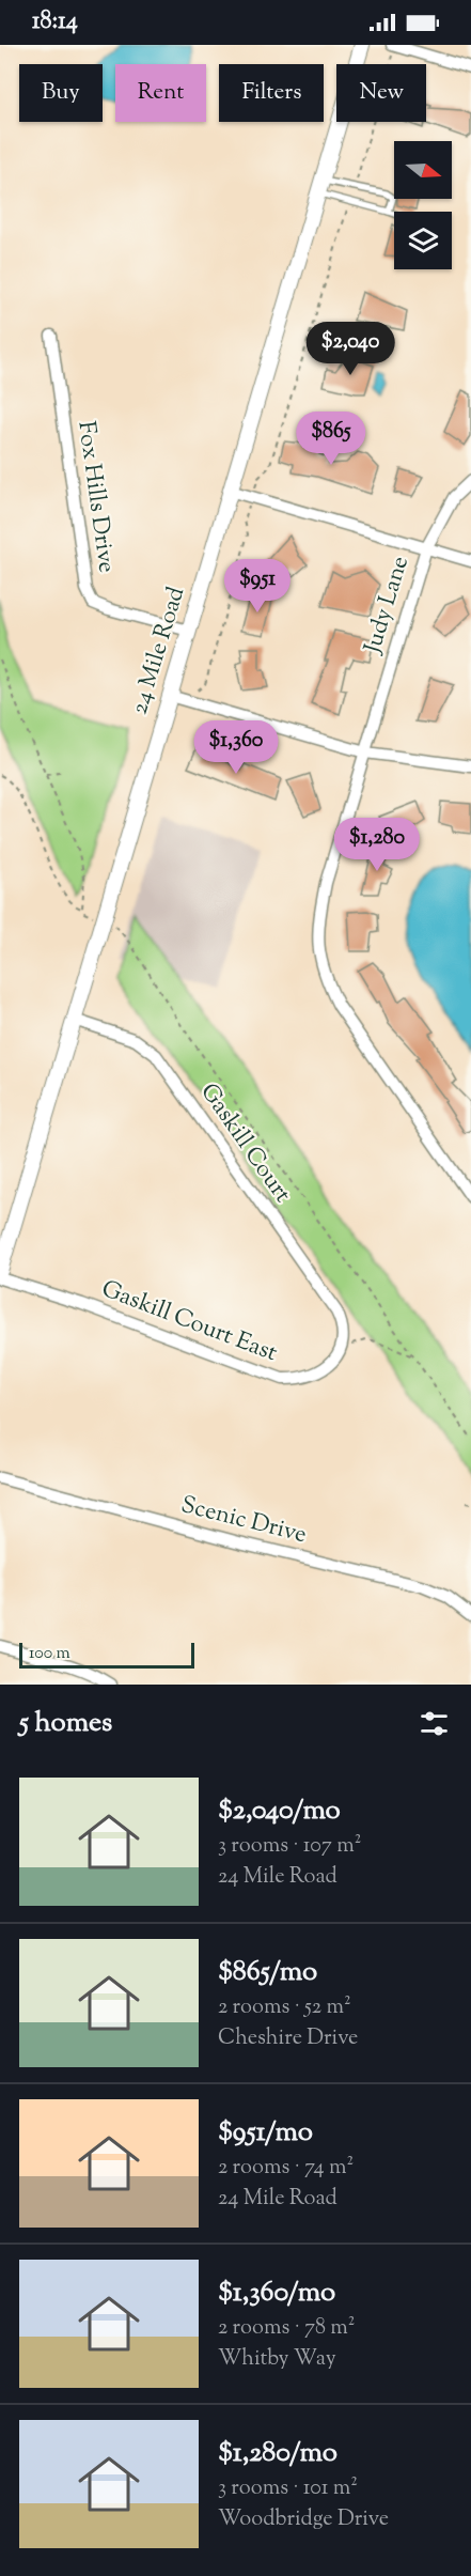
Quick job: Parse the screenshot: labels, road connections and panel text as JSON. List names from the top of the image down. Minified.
{"streets":{"street":["Fox Hills Drive","Judy Lane","24 Mile Road","Gaskill Court","Gaskill Court East","Scenic Drive"]},"crossings":[["Fox Hills Drive","24 Mile Road"],["24 Mile Road","Gaskill Court"],["Gaskill Court","Gaskill Court East"]],"scale_bar":"100 m","north":"right","page":{"status":"18:14","chip":["Buy","Rent","Filters","New"],"price":["$2,040","$865","$951","$1,360","$1,280"],"scale":"100 m","heading":"5 homes","list":[{"name":"$2,040/mo","note":"3 rooms · 107 m² · 24 Mile Road"},{"name":"$865/mo","note":"2 rooms · 52 m² · Cheshire Drive"},{"name":"$951/mo","note":"2 rooms · 74 m² · 24 Mile Road"},{"name":"$1,360/mo","note":"2 rooms · 78 m² · Whitby Way"},{"name":"$1,280/mo","note":"3 rooms · 101 m² · Woodbridge Drive"}]}}
